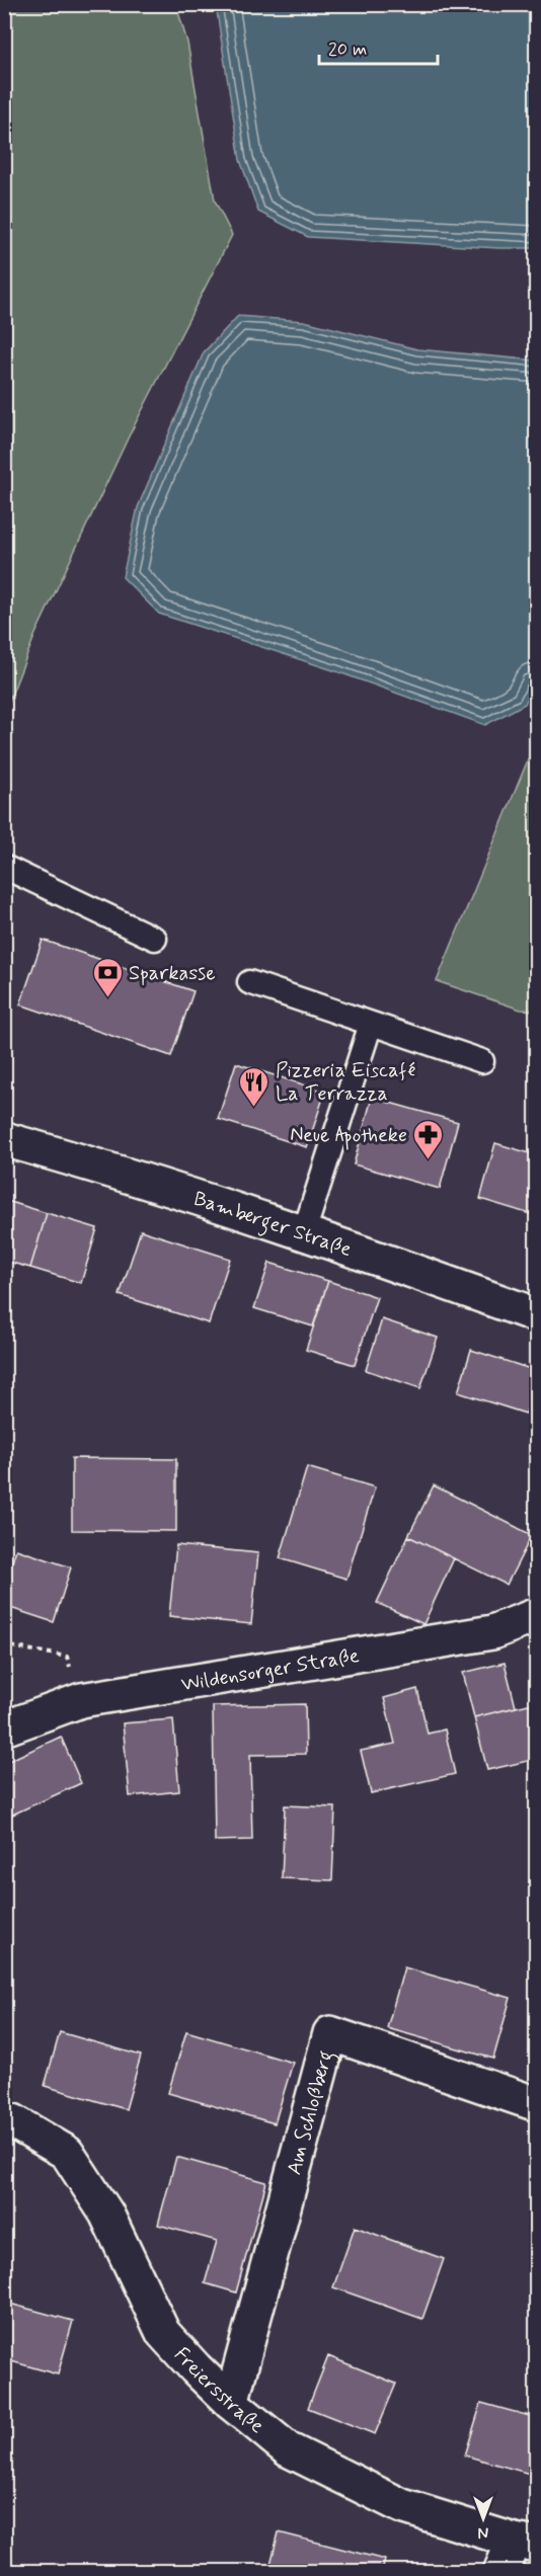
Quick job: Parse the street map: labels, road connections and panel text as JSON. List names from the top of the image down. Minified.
{"streets":{"street":["Bamberger Straße","Wildensorger Straße","Am Schloßberg","Freiersstraße"]},"crossings":[["Am Schloßberg","Freiersstraße"]],"places":{"bank":["Sparkasse"],"restaurant":["Pizzeria Eiscafé La Terrazza"],"pharmacy":["Neue Apotheke"]},"scale_bar":"20 m","north":"bottom"}
